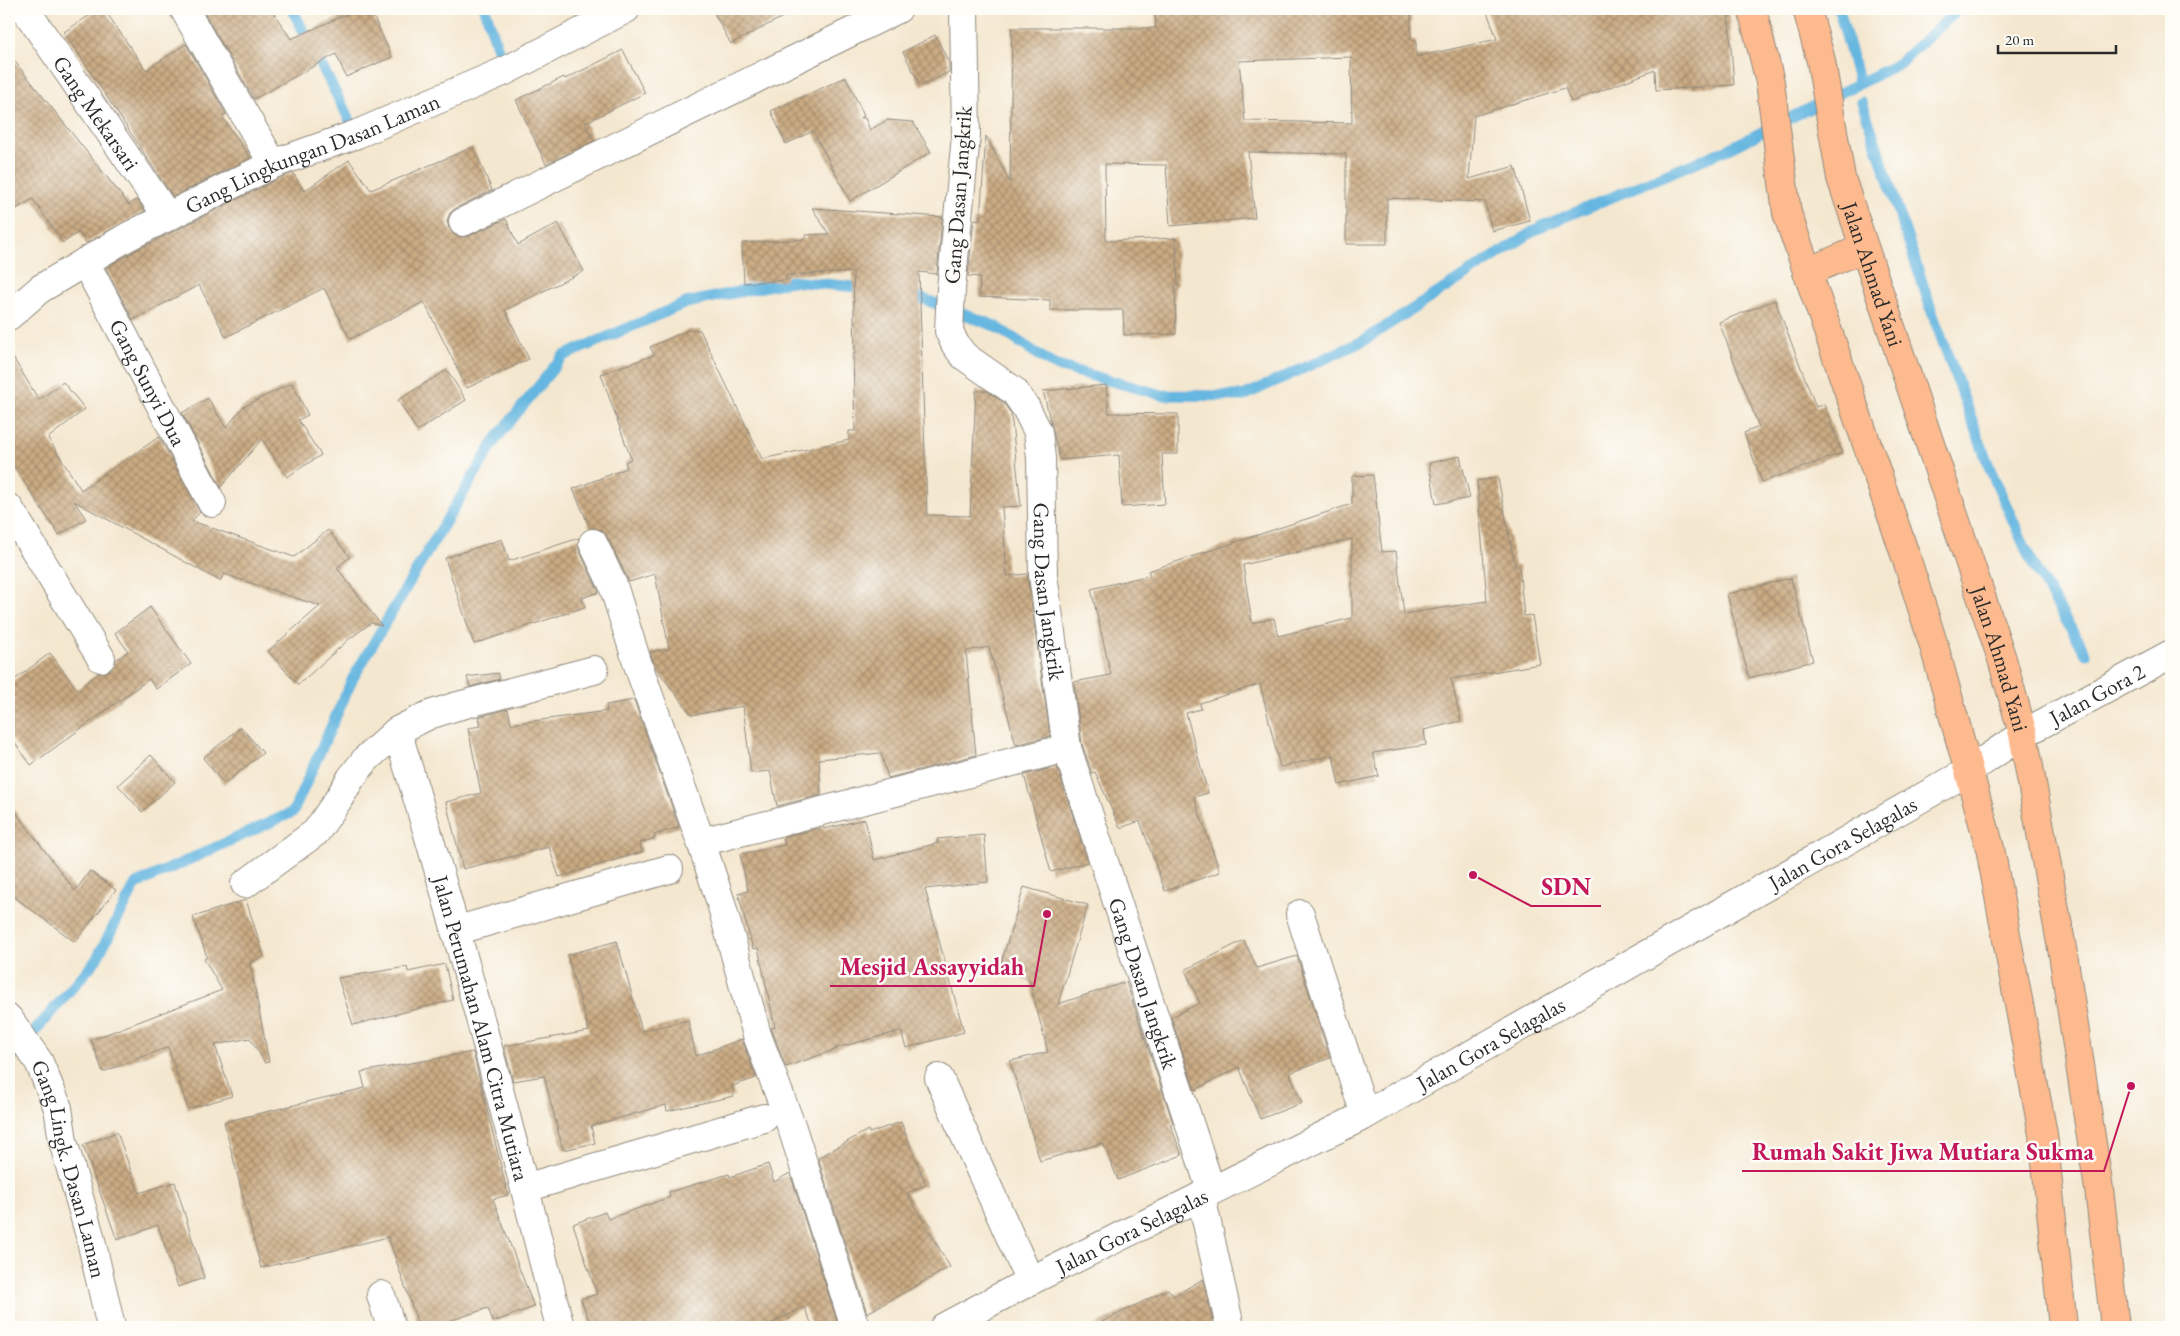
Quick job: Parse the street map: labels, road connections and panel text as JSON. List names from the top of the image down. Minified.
{"streets":{"highway":["Jalan Ahmad Yani"],"street":["Gang Mekarsari","Gang Lingkungan Dasan Laman","Gang Dasan Jangkrik","Gang Sunyi Dua","Jalan Gora 2","Jalan Gora Selagalas","Jalan Perumahan Alam Citra Mutiara","Gang Lingk. Dasan Laman"]},"crossings":[["Gang Mekarsari","Gang Lingkungan Dasan Laman"],["Gang Lingkungan Dasan Laman","Gang Sunyi Dua"],["Gang Dasan Jangkrik","Jalan Gora Selagalas"],["Jalan Ahmad Yani","Jalan Gora 2"],["Jalan Ahmad Yani","Jalan Gora Selagalas"],["Jalan Gora 2","Jalan Gora Selagalas"]],"places":["SDN","Mesjid Assayyidah","Rumah Sakit Jiwa Mutiara Sukma"],"scale_bar":"20 m"}
